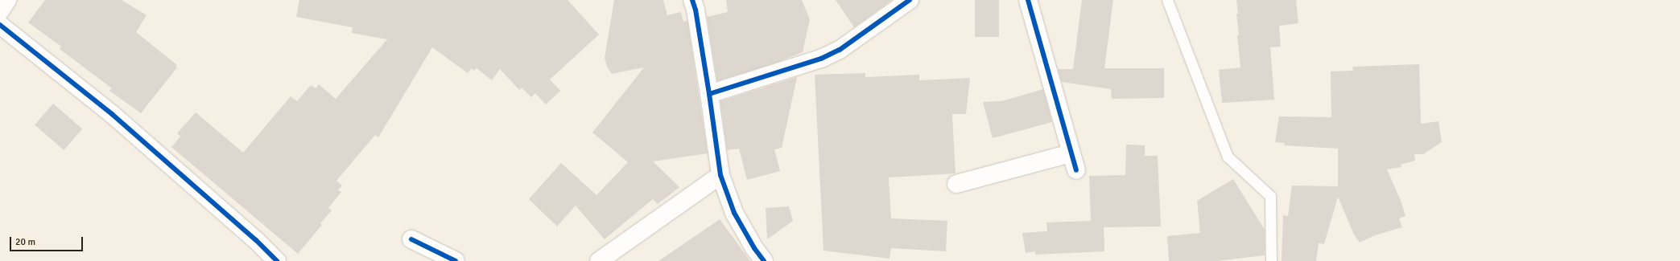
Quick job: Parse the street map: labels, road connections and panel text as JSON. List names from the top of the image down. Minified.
{"scale_bar":"20 m"}
